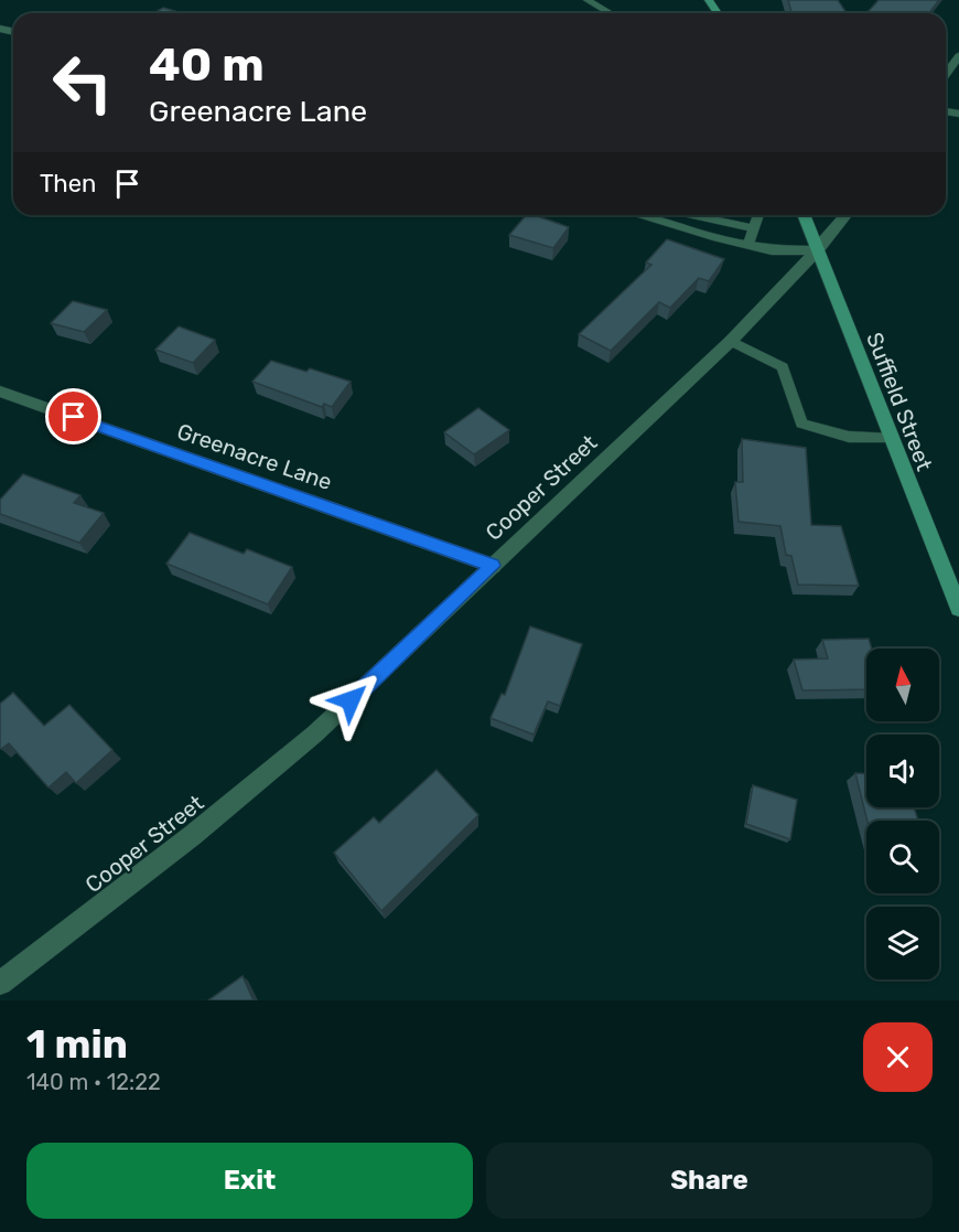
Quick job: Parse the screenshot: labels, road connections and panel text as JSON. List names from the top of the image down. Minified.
{"streets":{"main road":["Suffield Street"],"street":["Greenacre Lane","Cooper Street"]},"crossings":[["Suffield Street","Cooper Street"],["Greenacre Lane","Cooper Street"]],"north":"top","page":{"turn":["40 m","Greenacre Lane"],"then":"Then","heading":["1 min","140 m · 12:22"],"buttons":["Exit","Share"]}}
